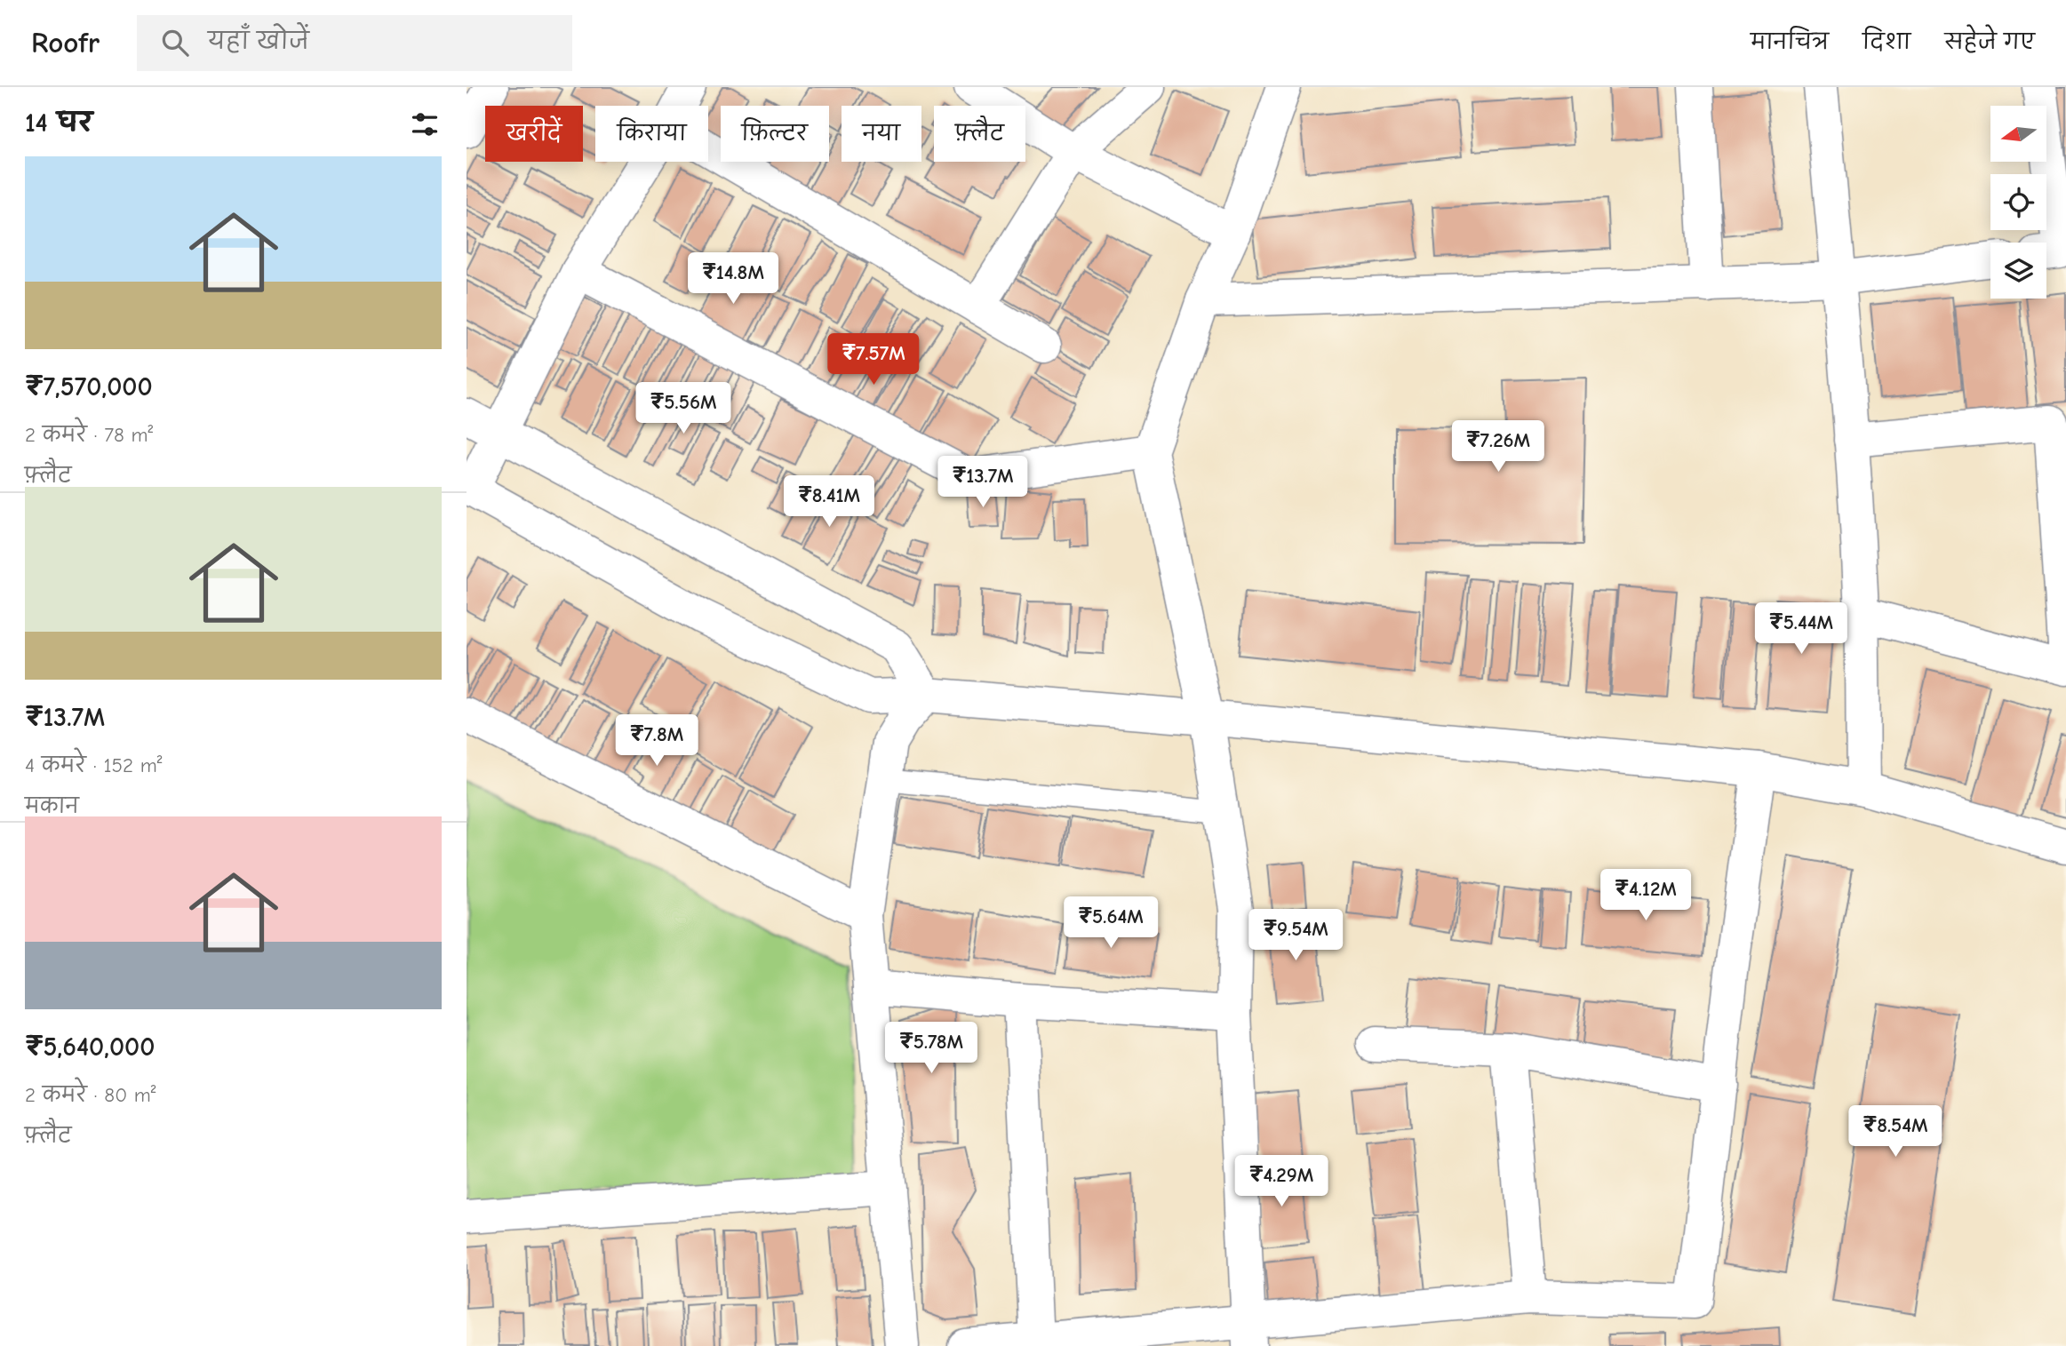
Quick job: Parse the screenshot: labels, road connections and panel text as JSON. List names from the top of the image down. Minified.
{"north":"left","page":{"header":"Roofr","search":"यहाँ खोजें","nav":["मानचित्र","दिशा","सहेजे गए"],"heading":"14 घर","chip":["खरीदें","किराया","फ़िल्टर","नया","फ़्लैट"],"list":[{"name":"₹7,570,000","note":"2 कमरे · 78 m² · फ़्लैट"},{"name":"₹13.7M","note":"4 कमरे · 152 m² · मकान"},{"name":"₹5,640,000","note":"2 कमरे · 80 m² · फ़्लैट"}],"price":["₹14.8M","₹7.57M","₹5.56M","₹7.26M","₹13.7M","₹8.41M","₹5.44M","₹7.8M","₹4.12M","₹5.64M","₹9.54M","₹5.78M","₹8.54M","₹4.29M"]}}
